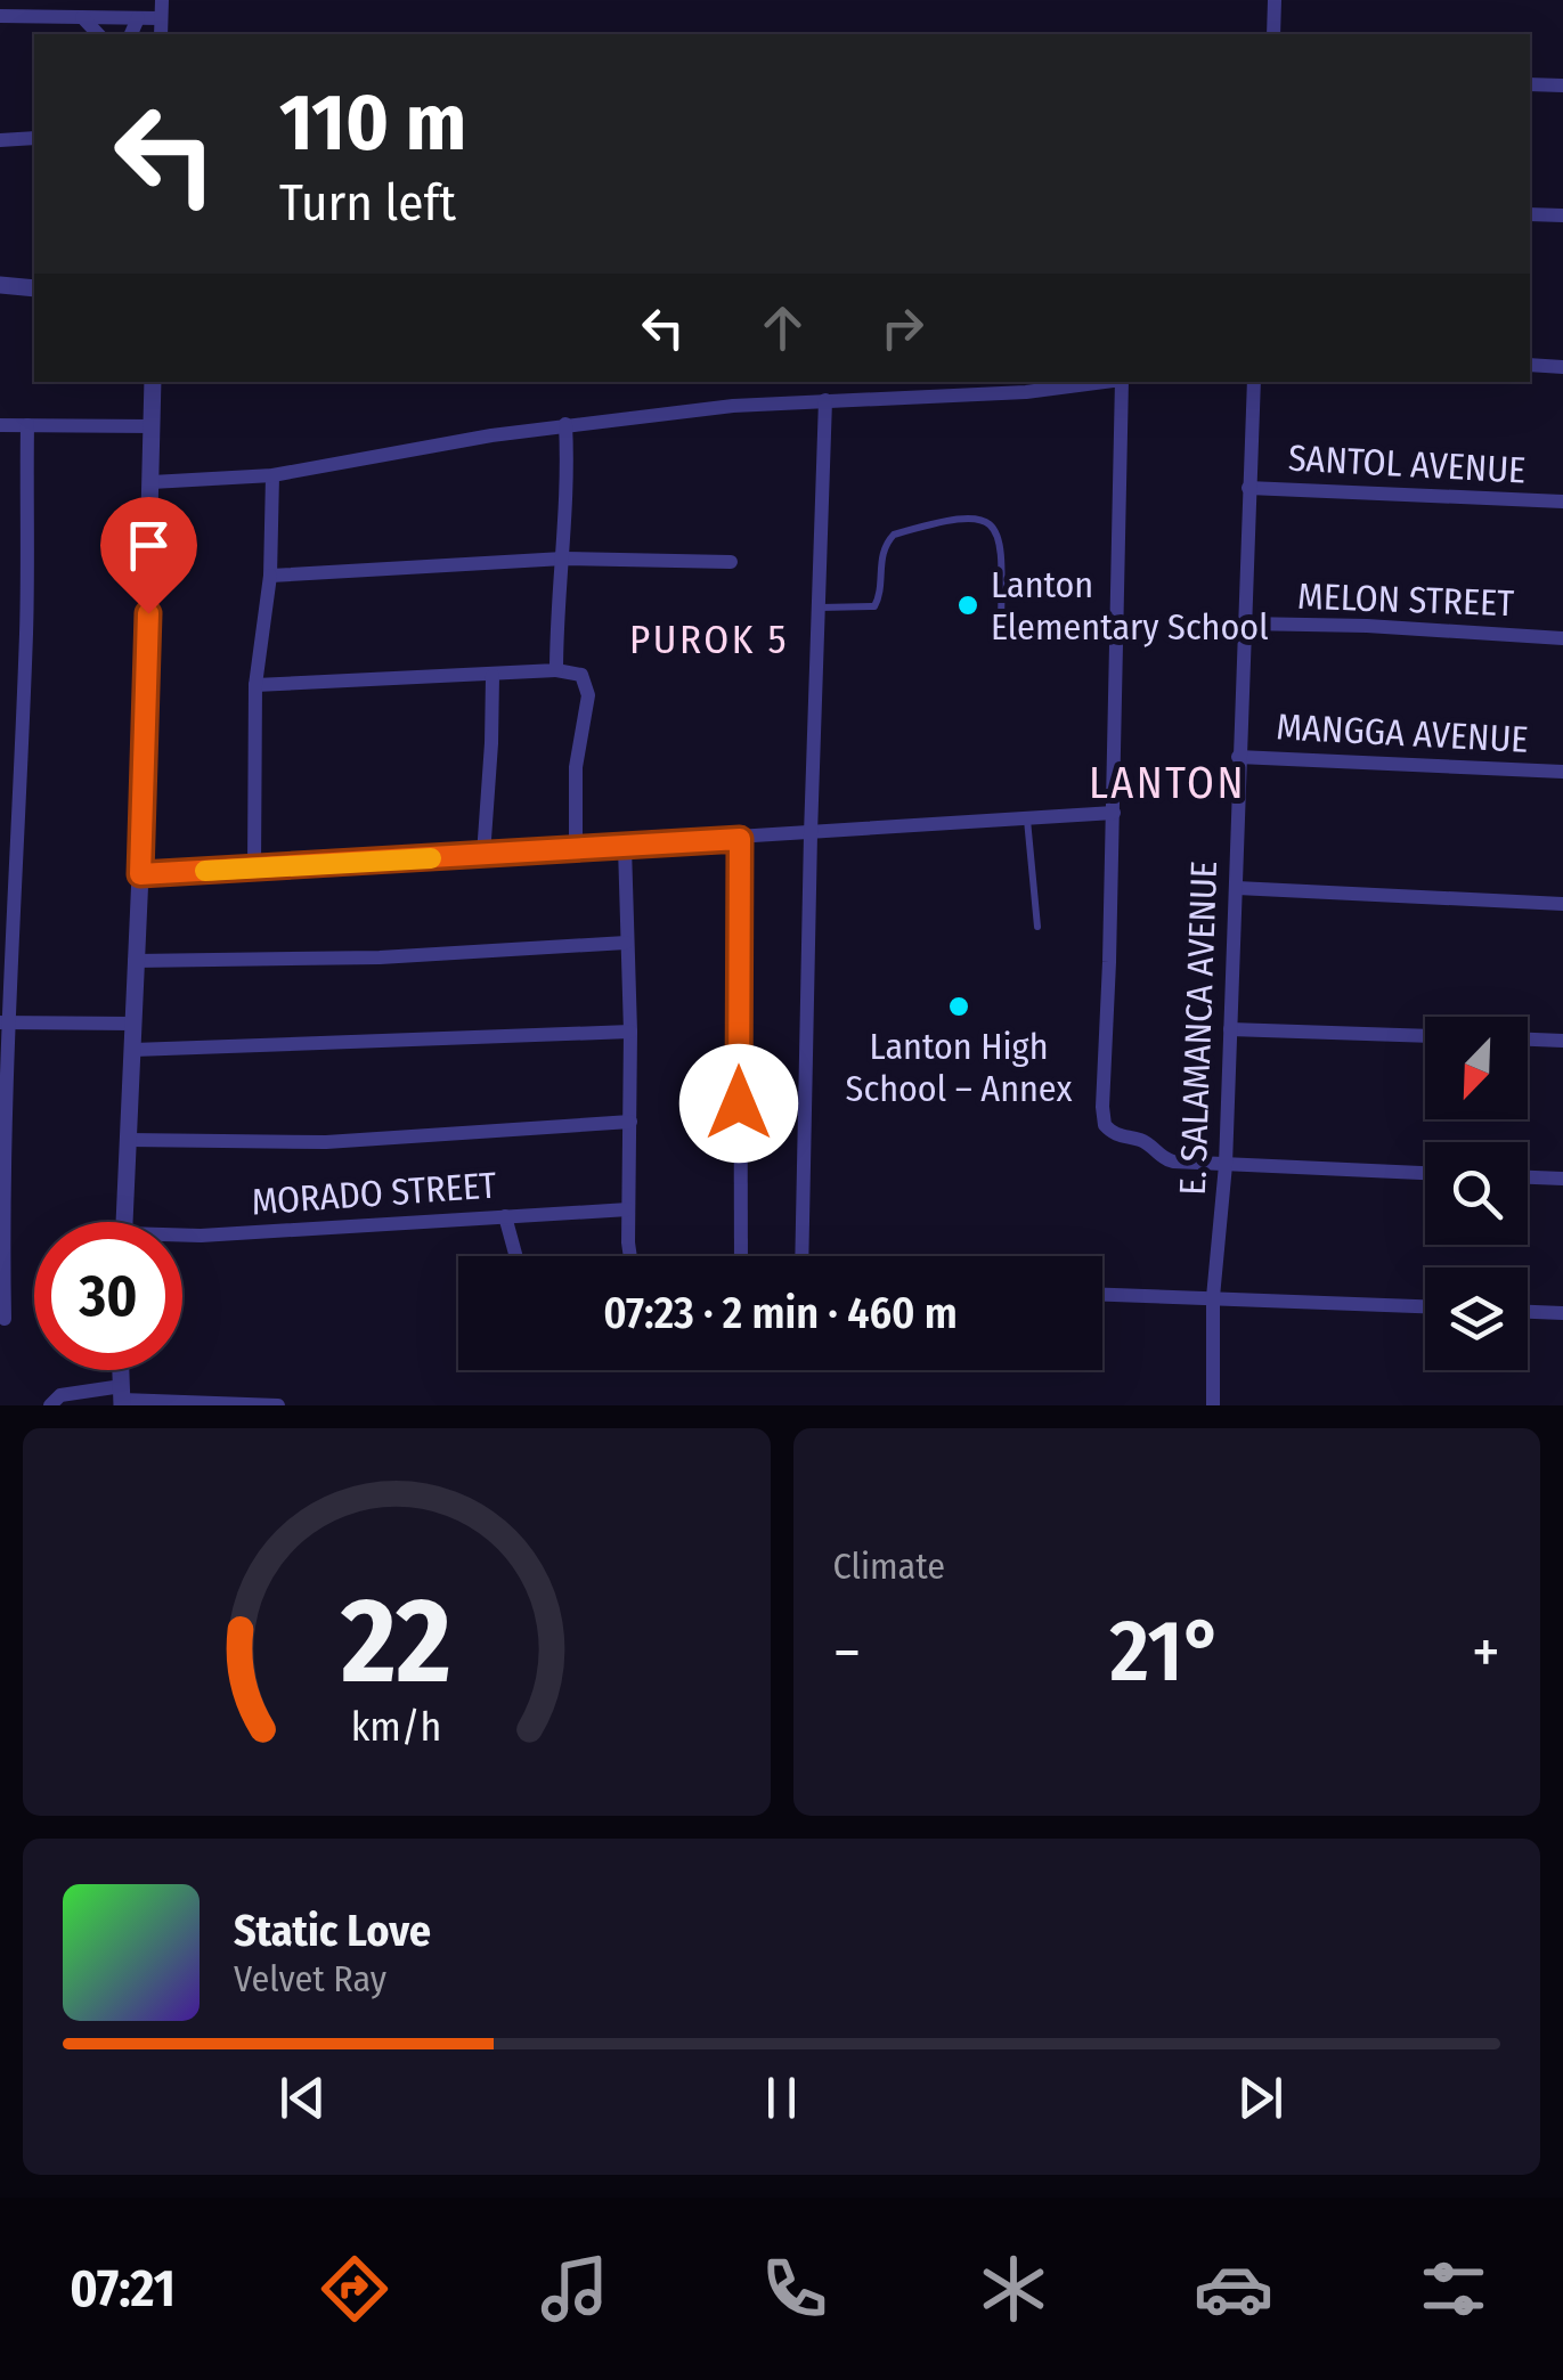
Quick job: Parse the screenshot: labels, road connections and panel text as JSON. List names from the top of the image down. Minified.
{"streets":{"street":["SANTOL AVENUE","MELON STREET","MANGGA AVENUE","E. SALAMANCA AVENUE","MORADO STREET"]},"crossings":[["SANTOL AVENUE","E. SALAMANCA AVENUE"],["MELON STREET","E. SALAMANCA AVENUE"],["MANGGA AVENUE","E. SALAMANCA AVENUE"]],"districts":["PUROK 5","LANTON"],"places":["Lanton Elementary School","Lanton High School – Annex"],"north":"bottom left","page":{"turn":["110 m","Turn left"],"limit":"30","trip":"07:23 · 2 min · 460 m","tile":"Climate","heat":["−","21°","+"],"song":["Static Love","Velvet Ray"],"tabs":"07:21","gauge":["22","km/h"]}}
